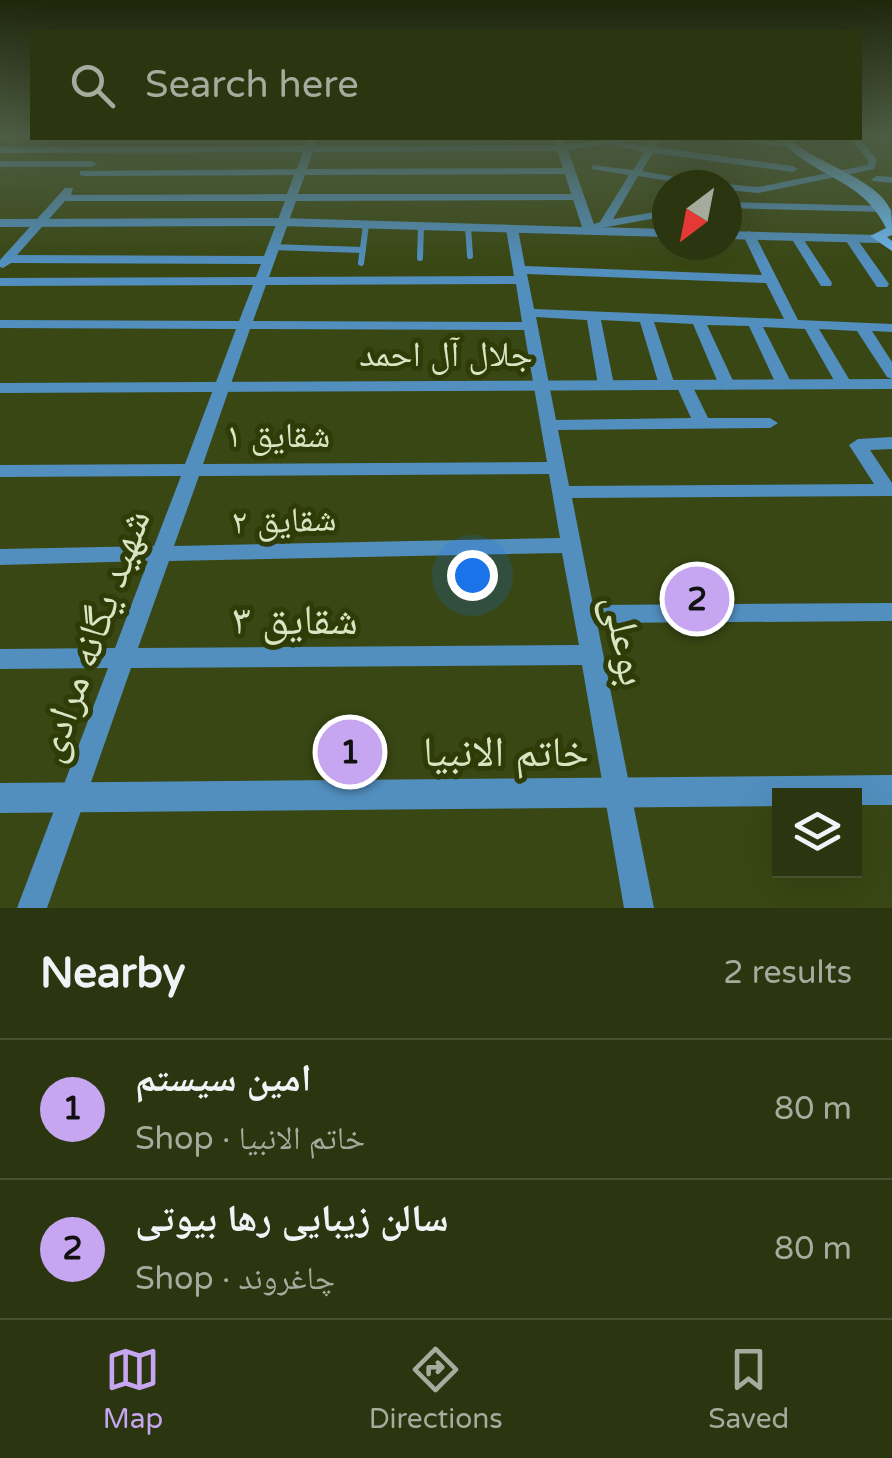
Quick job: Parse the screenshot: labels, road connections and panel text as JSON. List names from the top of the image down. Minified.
{"streets":{"street":["جلال آل احمد","شقایق ۱","شقایق ۲","شقایق ۳","شهید یگانه مرادی","بوعلی","خاتم الانبیا"]},"crossings":[["جلال آل احمد","شهید یگانه مرادی"],["جلال آل احمد","بوعلی"],["شقایق ۱","شهید یگانه مرادی"],["شقایق ۱","بوعلی"],["شقایق ۲","شهید یگانه مرادی"],["شقایق ۲","بوعلی"],["شقایق ۳","شهید یگانه مرادی"],["شقایق ۳","بوعلی"],["شهید یگانه مرادی","خاتم الانبیا"],["بوعلی","خاتم الانبیا"]],"north":"bottom left","page":{"search":"Search here","pins":["2","1"],"heading":["Nearby","2 results"],"list":[{"mark":"1","name":"امین سیستم","note":"Shop · خاتم الانبیا","value":"80 m"},{"mark":"2","name":"سالن زیبایی رها بیوتی","note":"Shop · چاغروند","value":"80 m"}],"nav":["Map","Directions","Saved"]}}
